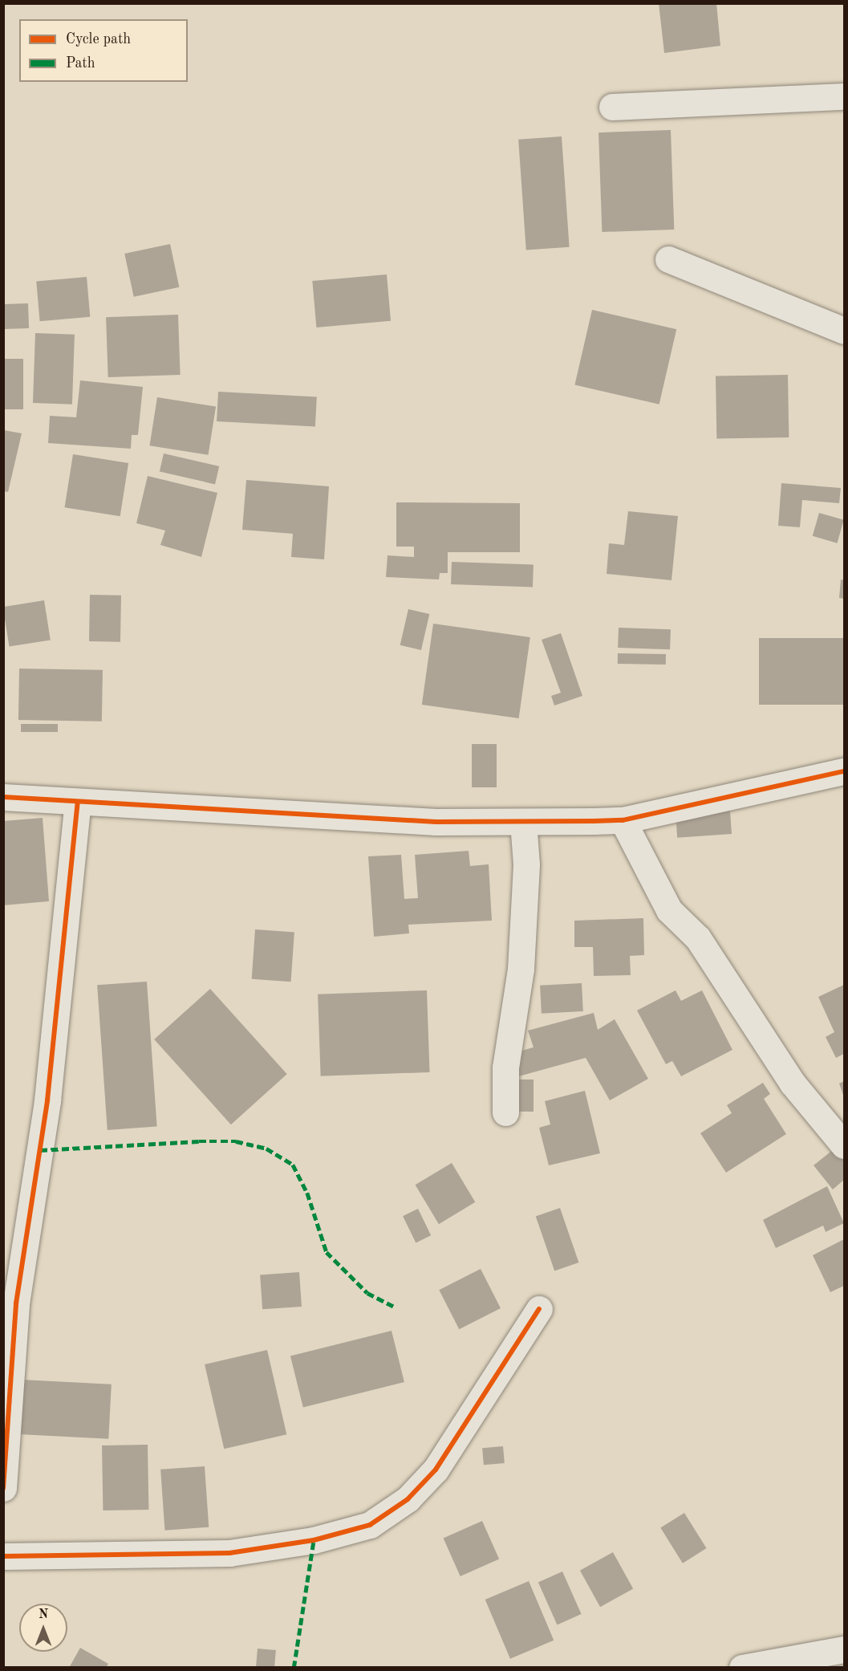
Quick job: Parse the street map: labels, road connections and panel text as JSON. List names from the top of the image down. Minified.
{"legend":["Cycle path","Path"],"north":"top"}
